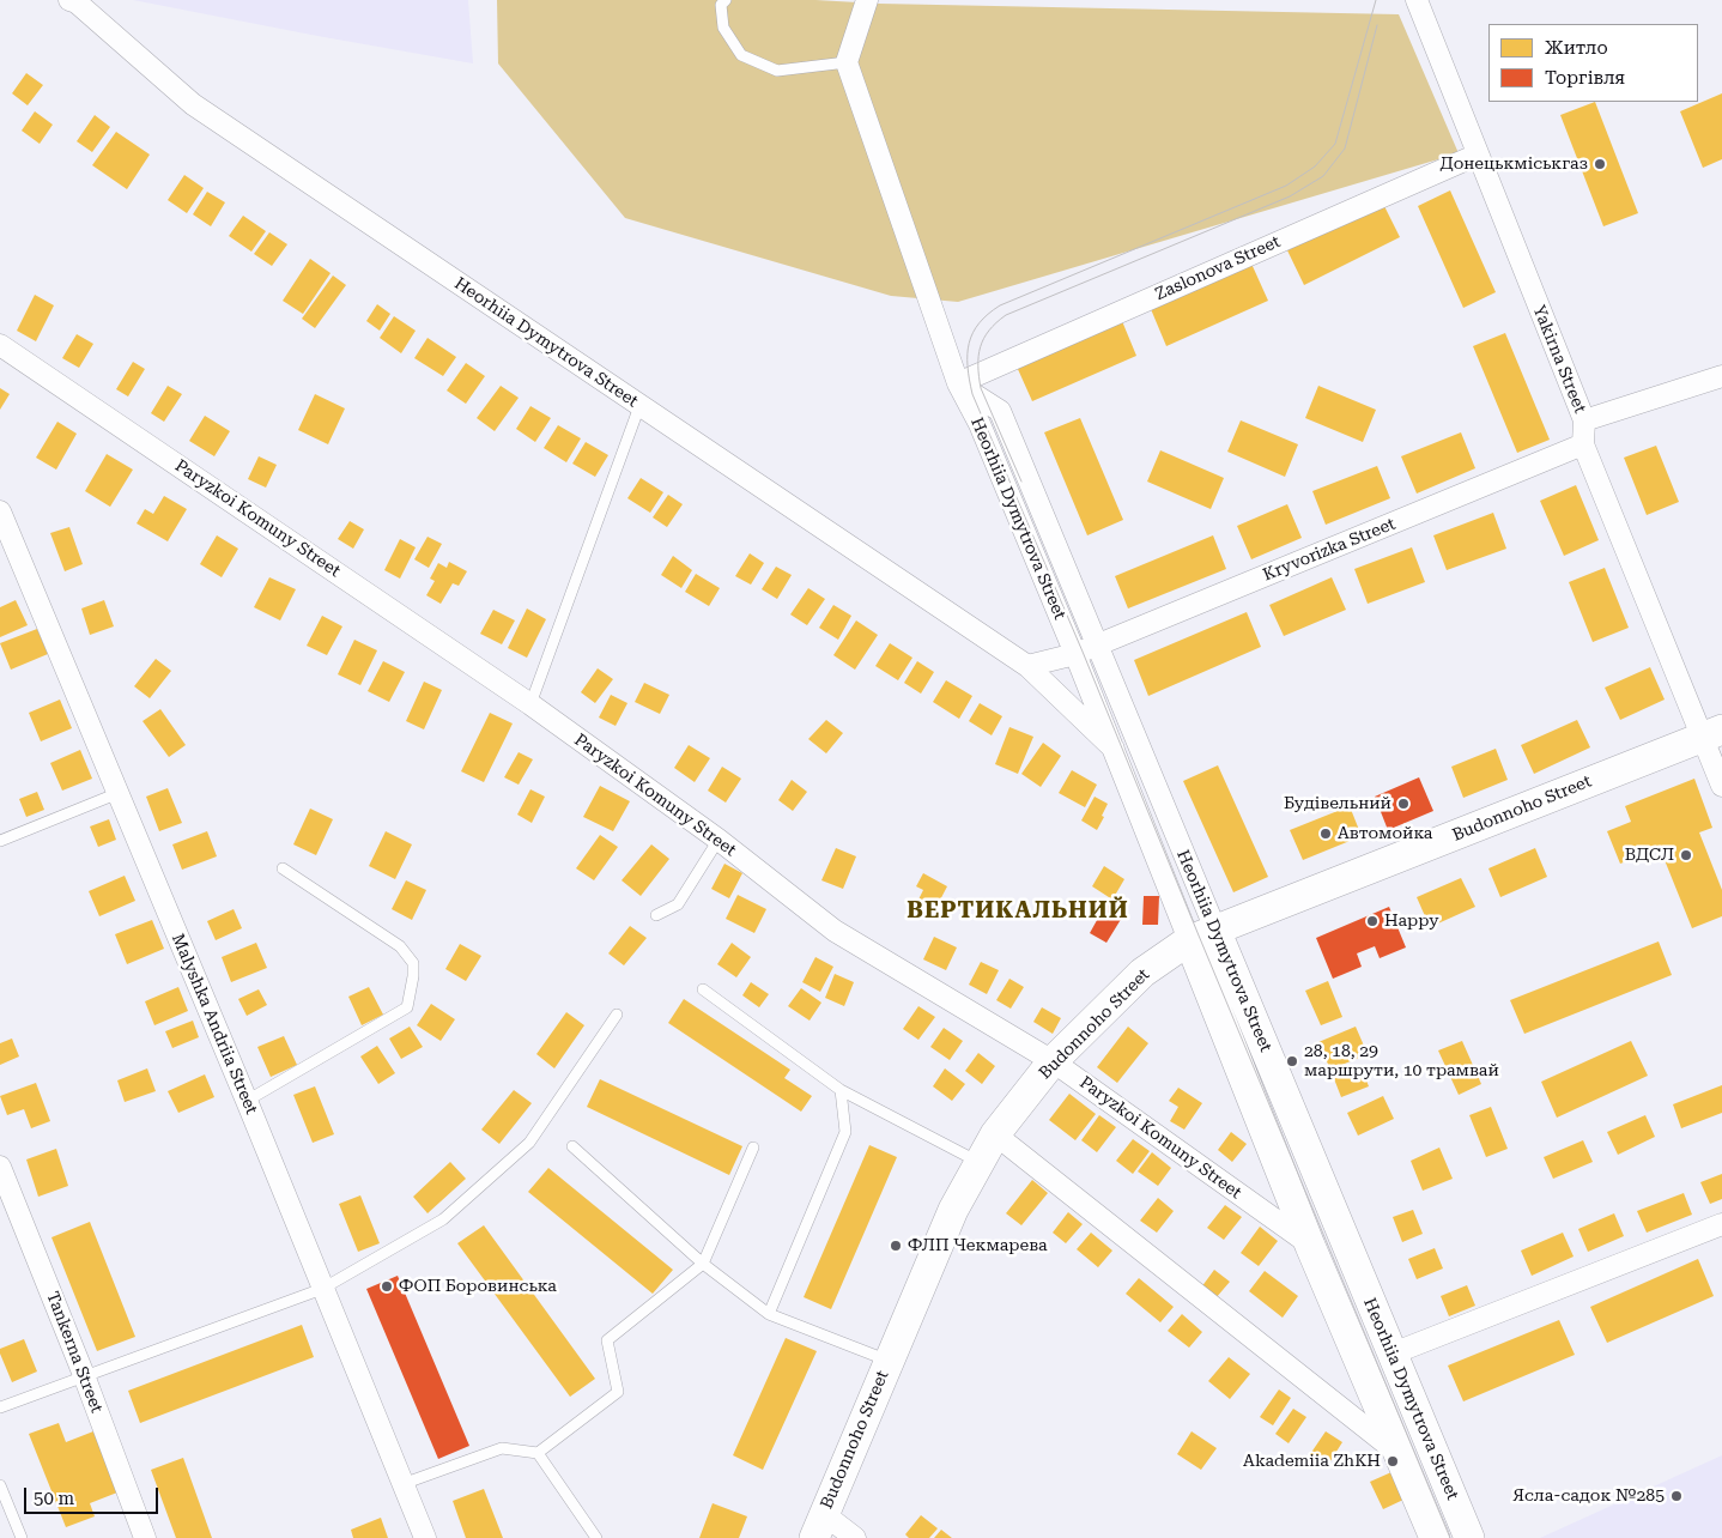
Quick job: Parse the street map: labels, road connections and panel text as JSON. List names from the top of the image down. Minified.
{"streets":{"street":["Zaslonova Street","Heorhiia Dymytrova Street","Yakirna Street","Paryzkoi Komuny Street","Kryvorizka Street","Budonnoho Street","Malyshka Andriia Street","Tankerna Street"]},"crossings":[["Zaslonova Street","Heorhiia Dymytrova Street"],["Zaslonova Street","Yakirna Street"],["Heorhiia Dymytrova Street","Paryzkoi Komuny Street"],["Heorhiia Dymytrova Street","Kryvorizka Street"],["Heorhiia Dymytrova Street","Budonnoho Street"],["Yakirna Street","Kryvorizka Street"],["Yakirna Street","Budonnoho Street"],["Paryzkoi Komuny Street","Budonnoho Street"]],"districts":["ВЕРТИКАЛЬНИЙ"],"places":["Донецькміськгаз","Будівельний","Автомойка","ВДСЛ","Happy","28, 18, 29 маршрути, 10 трамвай","ФЛП Чекмарева","ФОП Боровинська","Akademiia ZhKH","Ясла-садок №285"],"legend":["Житло","Торгівля"],"scale_bar":"50 m"}
